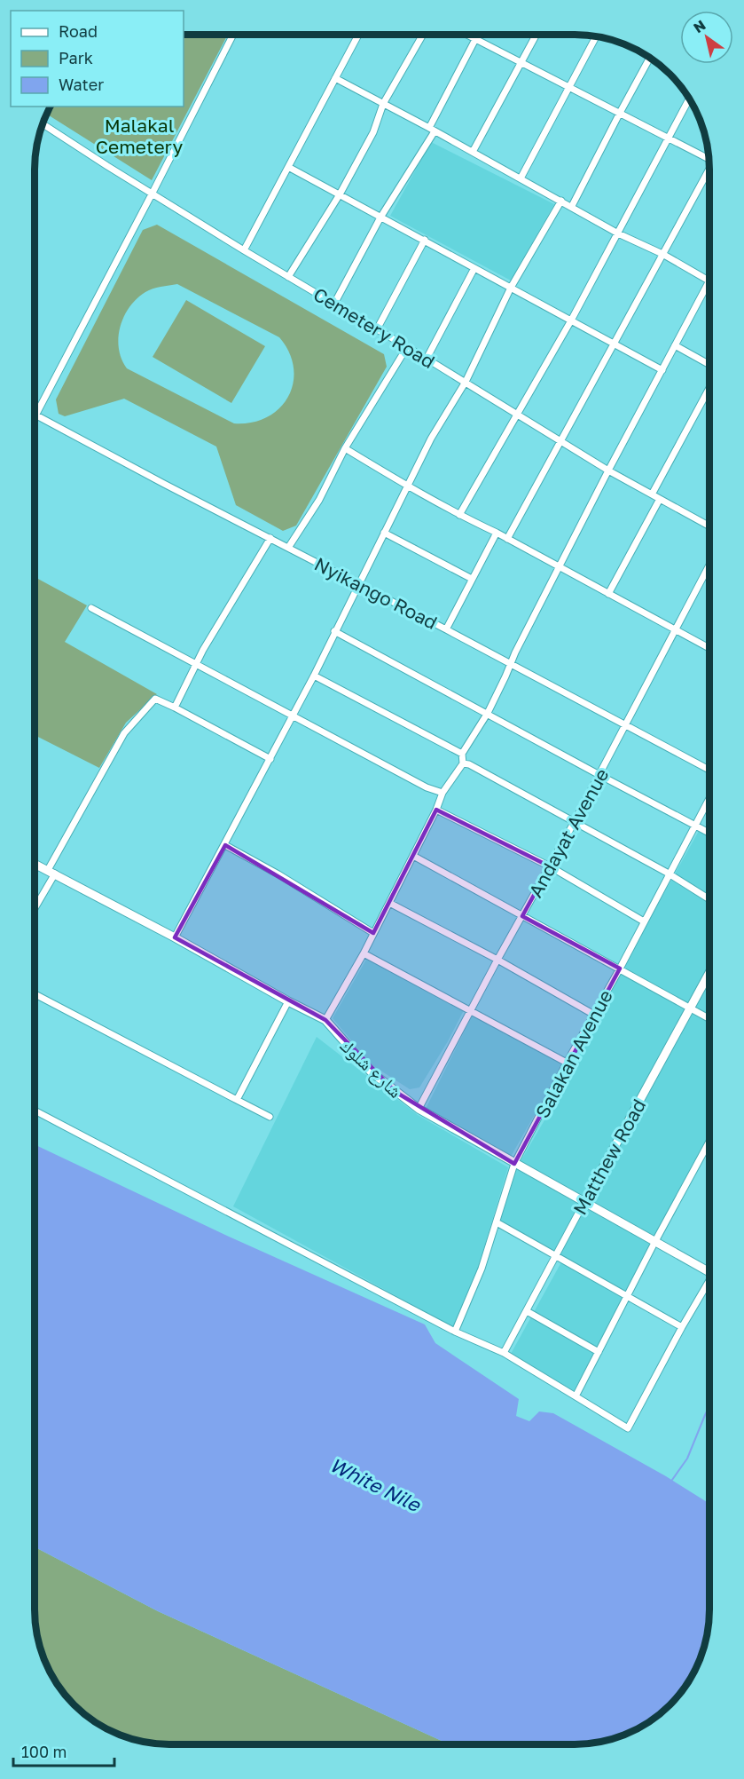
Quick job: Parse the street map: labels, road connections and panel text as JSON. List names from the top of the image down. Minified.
{"streets":{"street":["Cemetery Road","Nyikango Road","Andayat Avenue","Salakan Avenue","شارع شلوك","Matthew Road"]},"crossings":[["Nyikango Road","Andayat Avenue"],["Andayat Avenue","شارع شلوك"],["Salakan Avenue","شارع شلوك"],["شارع شلوك","Matthew Road"]],"water":["White Nile"],"parks":["Malakal Cemetery"],"legend":["Road","Park","Water"],"scale_bar":"100 m","north":"top left"}
